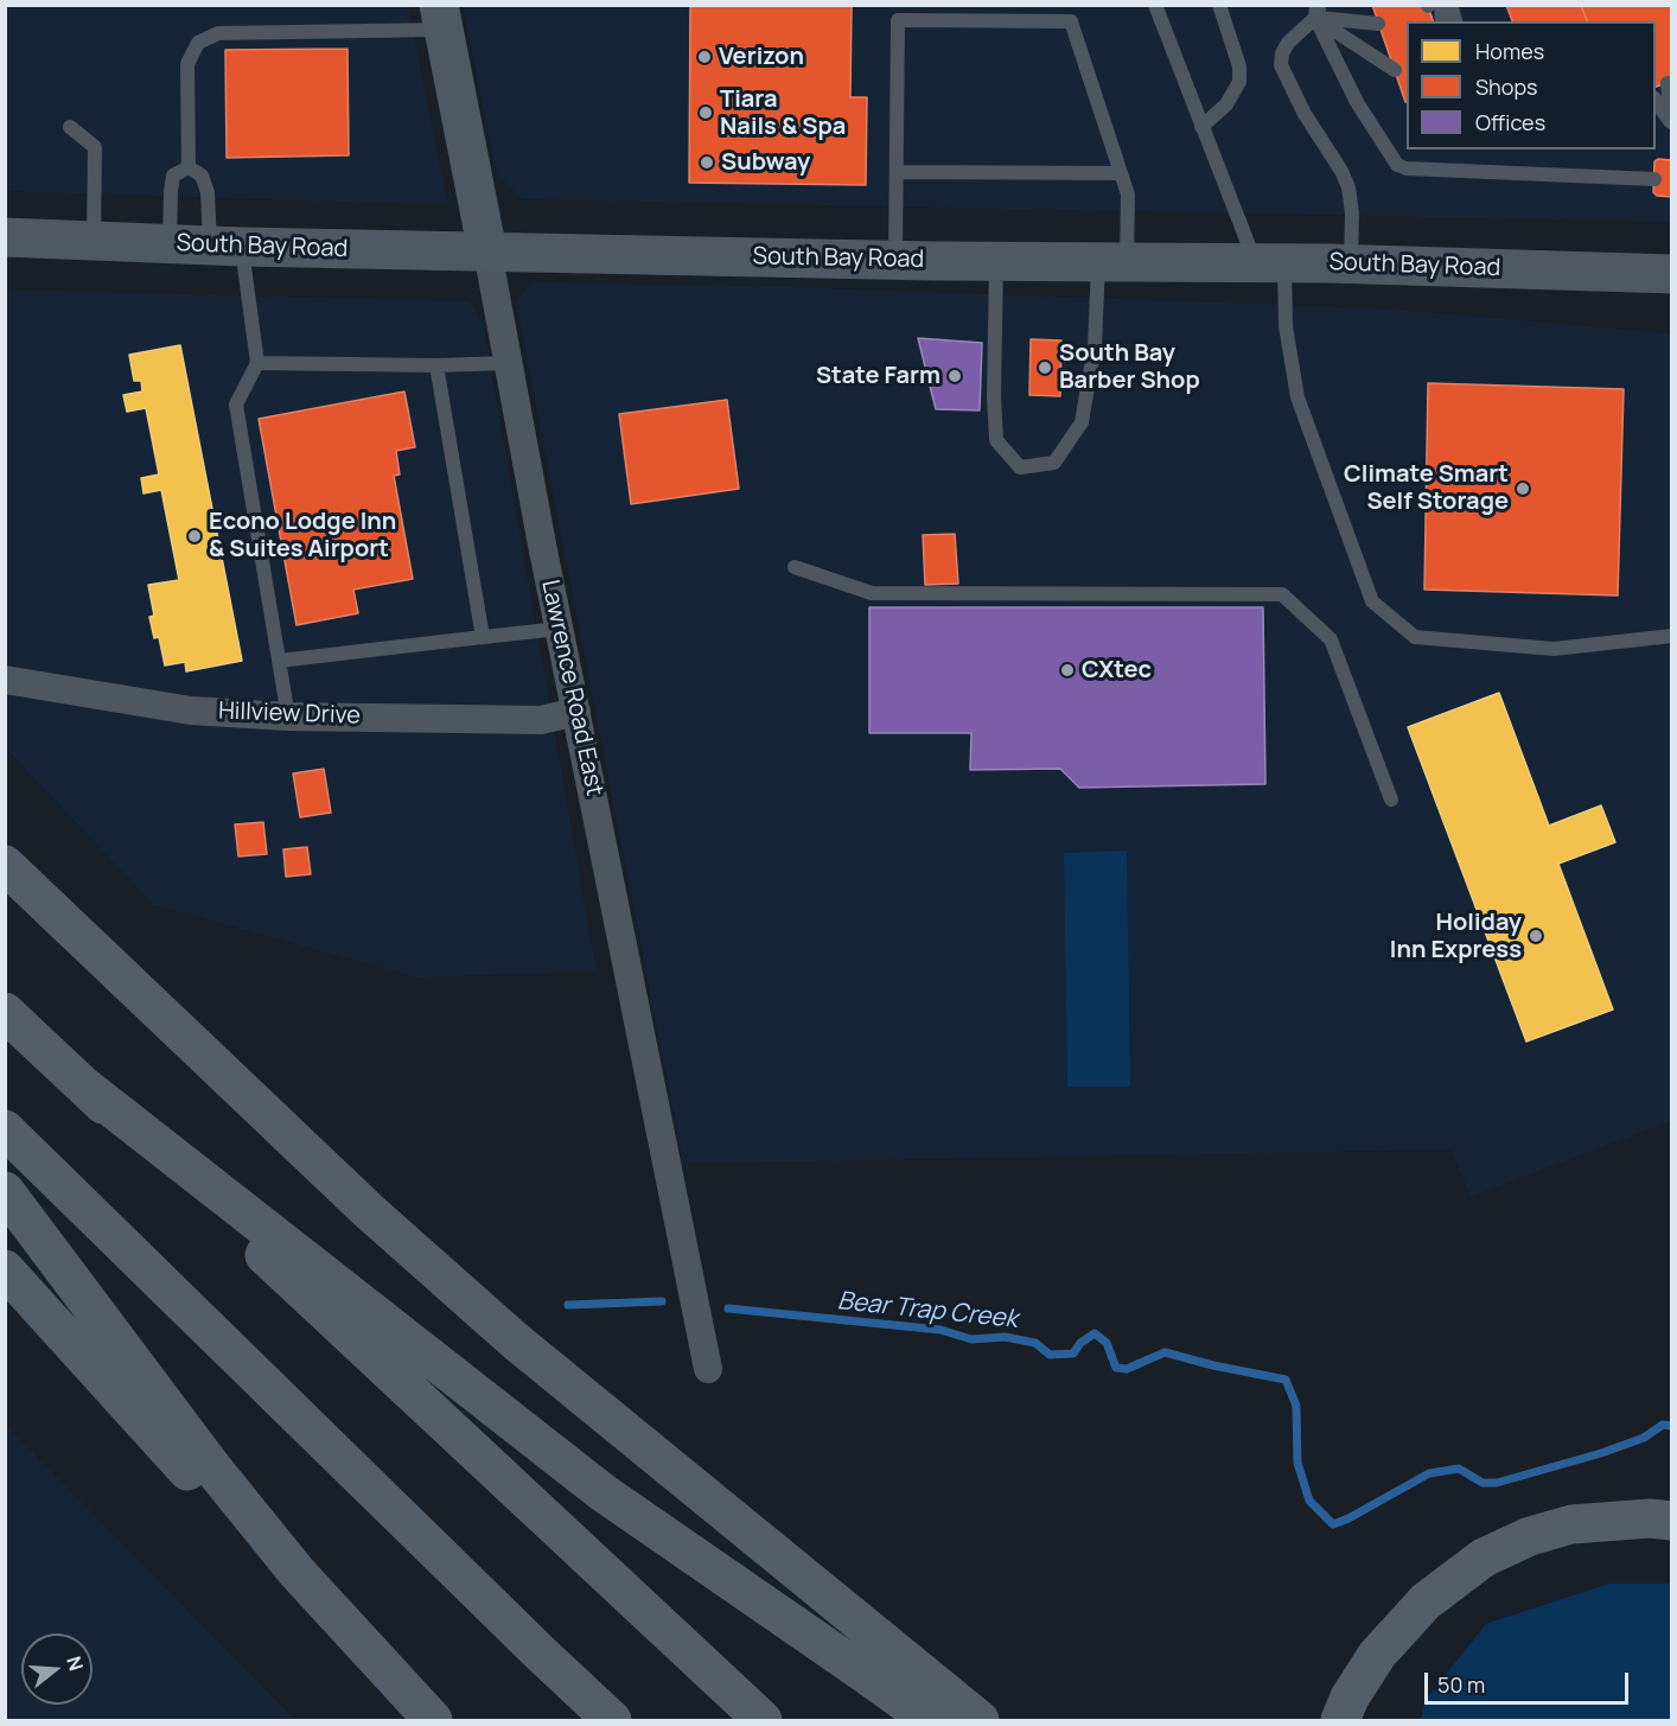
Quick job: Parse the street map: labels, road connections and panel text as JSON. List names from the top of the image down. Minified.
{"streets":{"main road":["South Bay Road","Lawrence Road East"],"street":["Hillview Drive"]},"crossings":[["South Bay Road","Lawrence Road East"],["Lawrence Road East","Hillview Drive"]],"water":["Bear Trap Creek"],"places":["Verizon","Tiara Nails & Spa","Subway","South Bay Barber Shop","State Farm","Climate Smart Self Storage","Econo Lodge Inn & Suites Airport","CXtec","Holiday Inn Express"],"legend":["Homes","Shops","Offices"],"scale_bar":"50 m","north":"right"}
